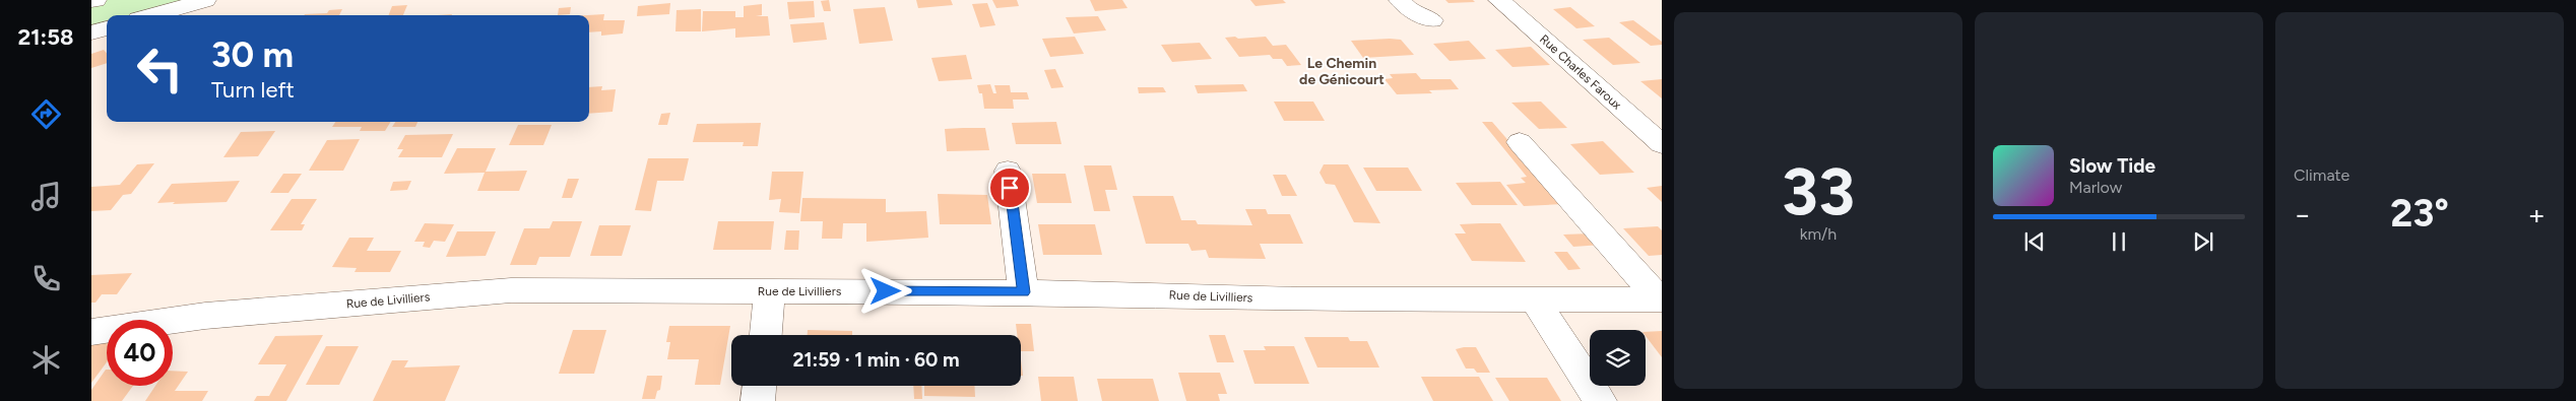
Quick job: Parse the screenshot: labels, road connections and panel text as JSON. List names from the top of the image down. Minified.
{"streets":{"street":["Rue Charles Faroux","Rue de Livilliers"]},"districts":["Le Chemin de Génicourt"],"page":{"tabs":"21:58","tile":[["33","km/h"],"Climate"],"turn":["30 m","Turn left"],"song":["Slow Tide","Marlow"],"heat":["−","23°","+"],"limit":"40","trip":"21:59 · 1 min · 60 m"}}
